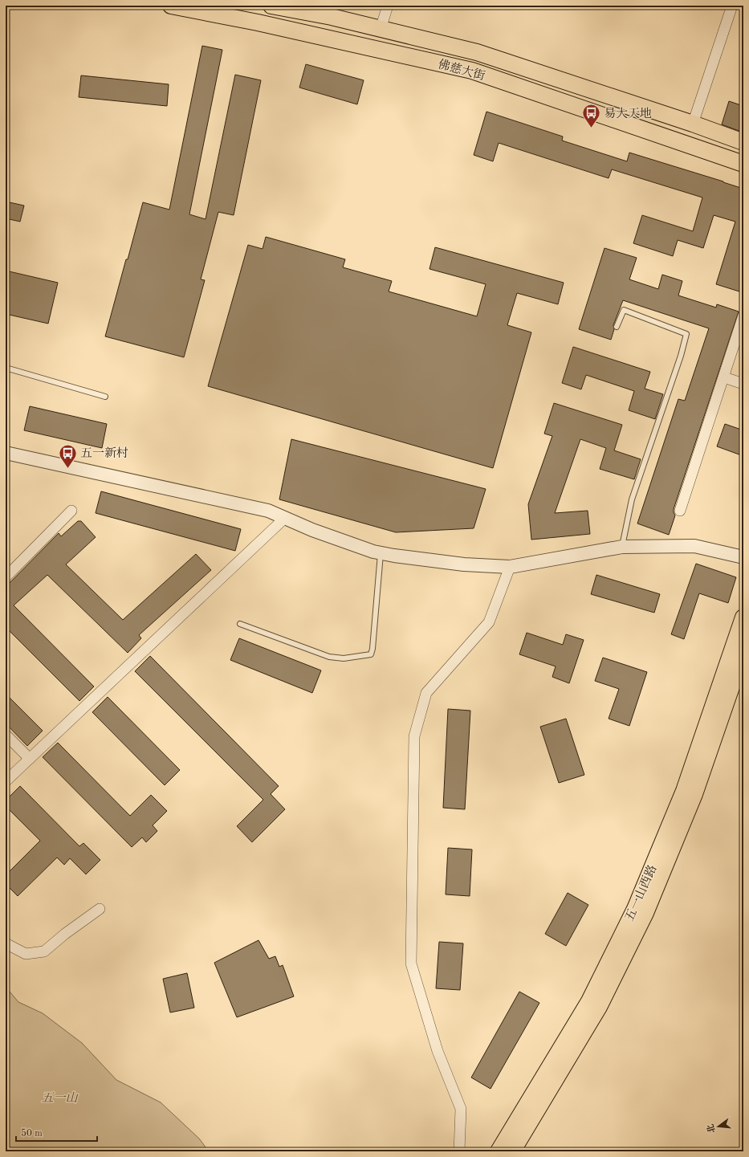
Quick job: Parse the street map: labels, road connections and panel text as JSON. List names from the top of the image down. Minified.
{"streets":{"main road":["佛慈大街","五一山西路"]},"parks":["五一山"],"places":{"bus stop":["易大天地","五一新村"]},"scale_bar":"50 m","north":"left"}
